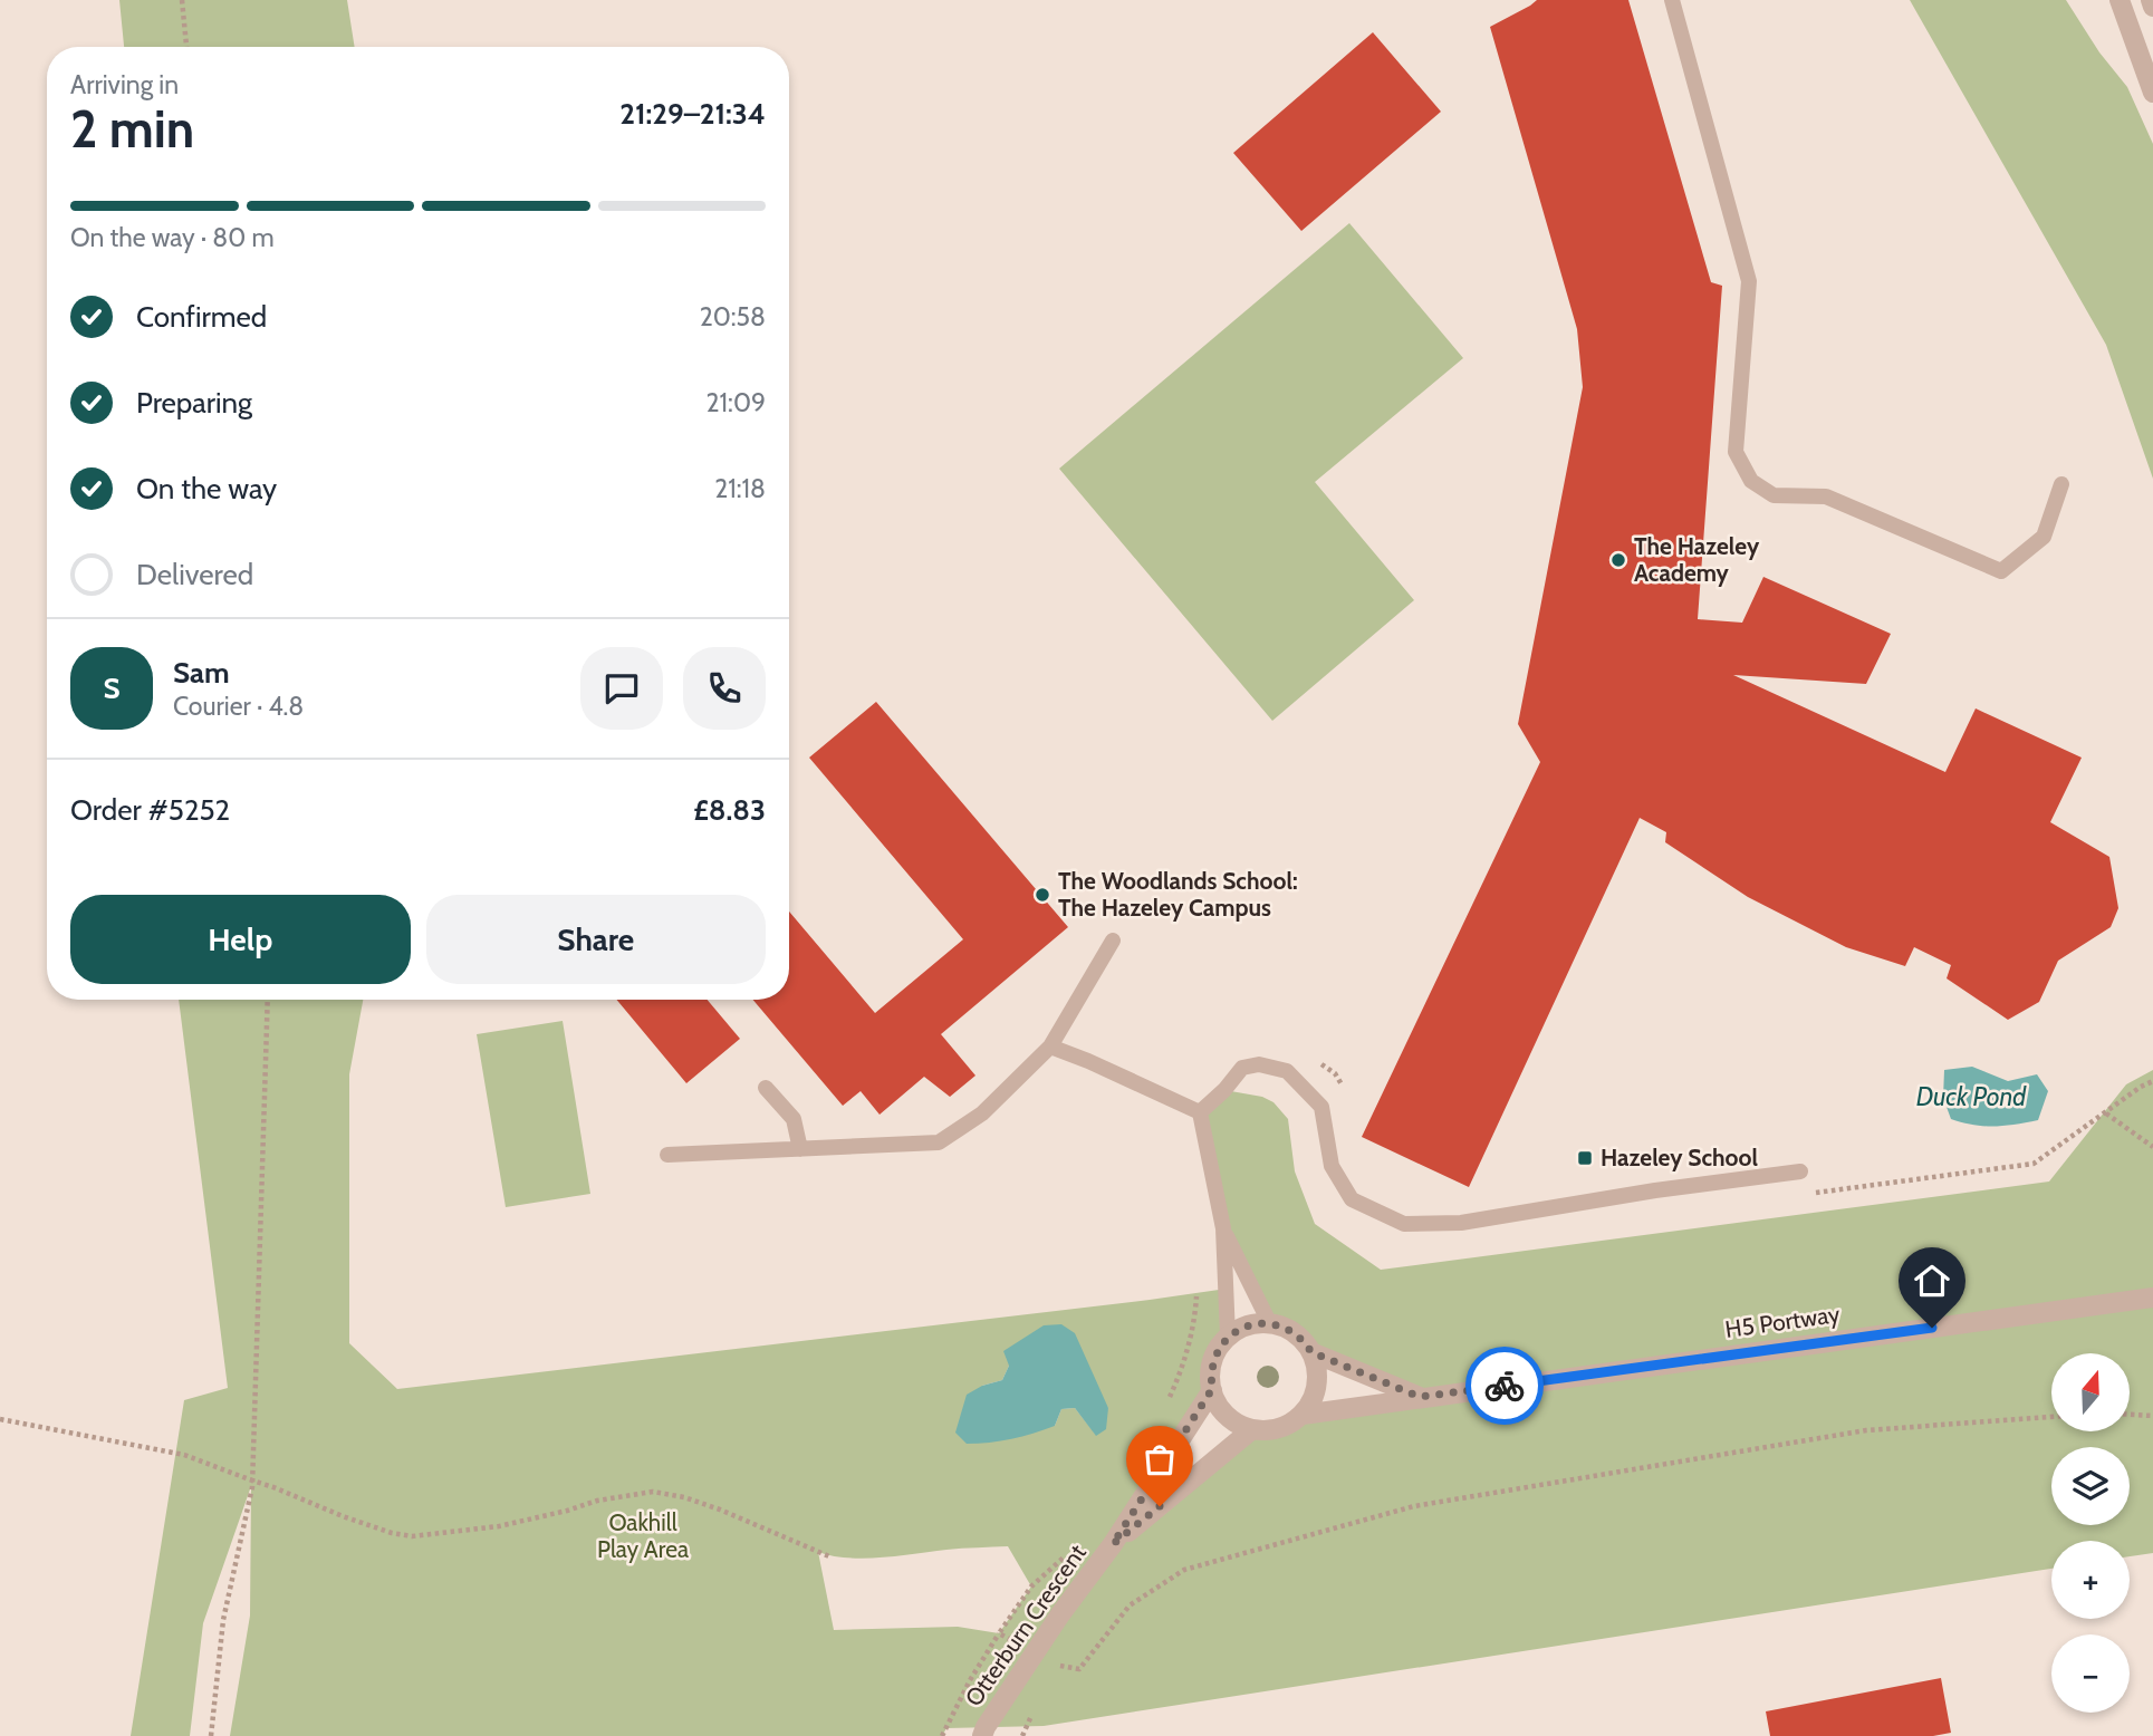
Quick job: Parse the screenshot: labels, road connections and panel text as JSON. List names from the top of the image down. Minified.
{"streets":{"street":["H5 Portway","Otterburn Crescent"]},"crossings":[["H5 Portway","Otterburn Crescent"]],"water":["Duck Pond"],"parks":["Oakhill Play Area"],"places":{"other":["The Hazeley Academy","The Woodlands School: The Hazeley Campus"],"transit":["Hazeley School"]},"north":"top","page":{"heading":["2 min","Arriving in","21:29–21:34"],"panel":["Sam","Courier · 4.8","Order #5252","£8.83"],"bar":"On the way · 80 m","list":[["Confirmed","20:58"],["Preparing","21:09"],["On the way","21:18"],"Delivered"],"round":"S","buttons":["Help","Share"],"map_buttons":["+","−"]}}
